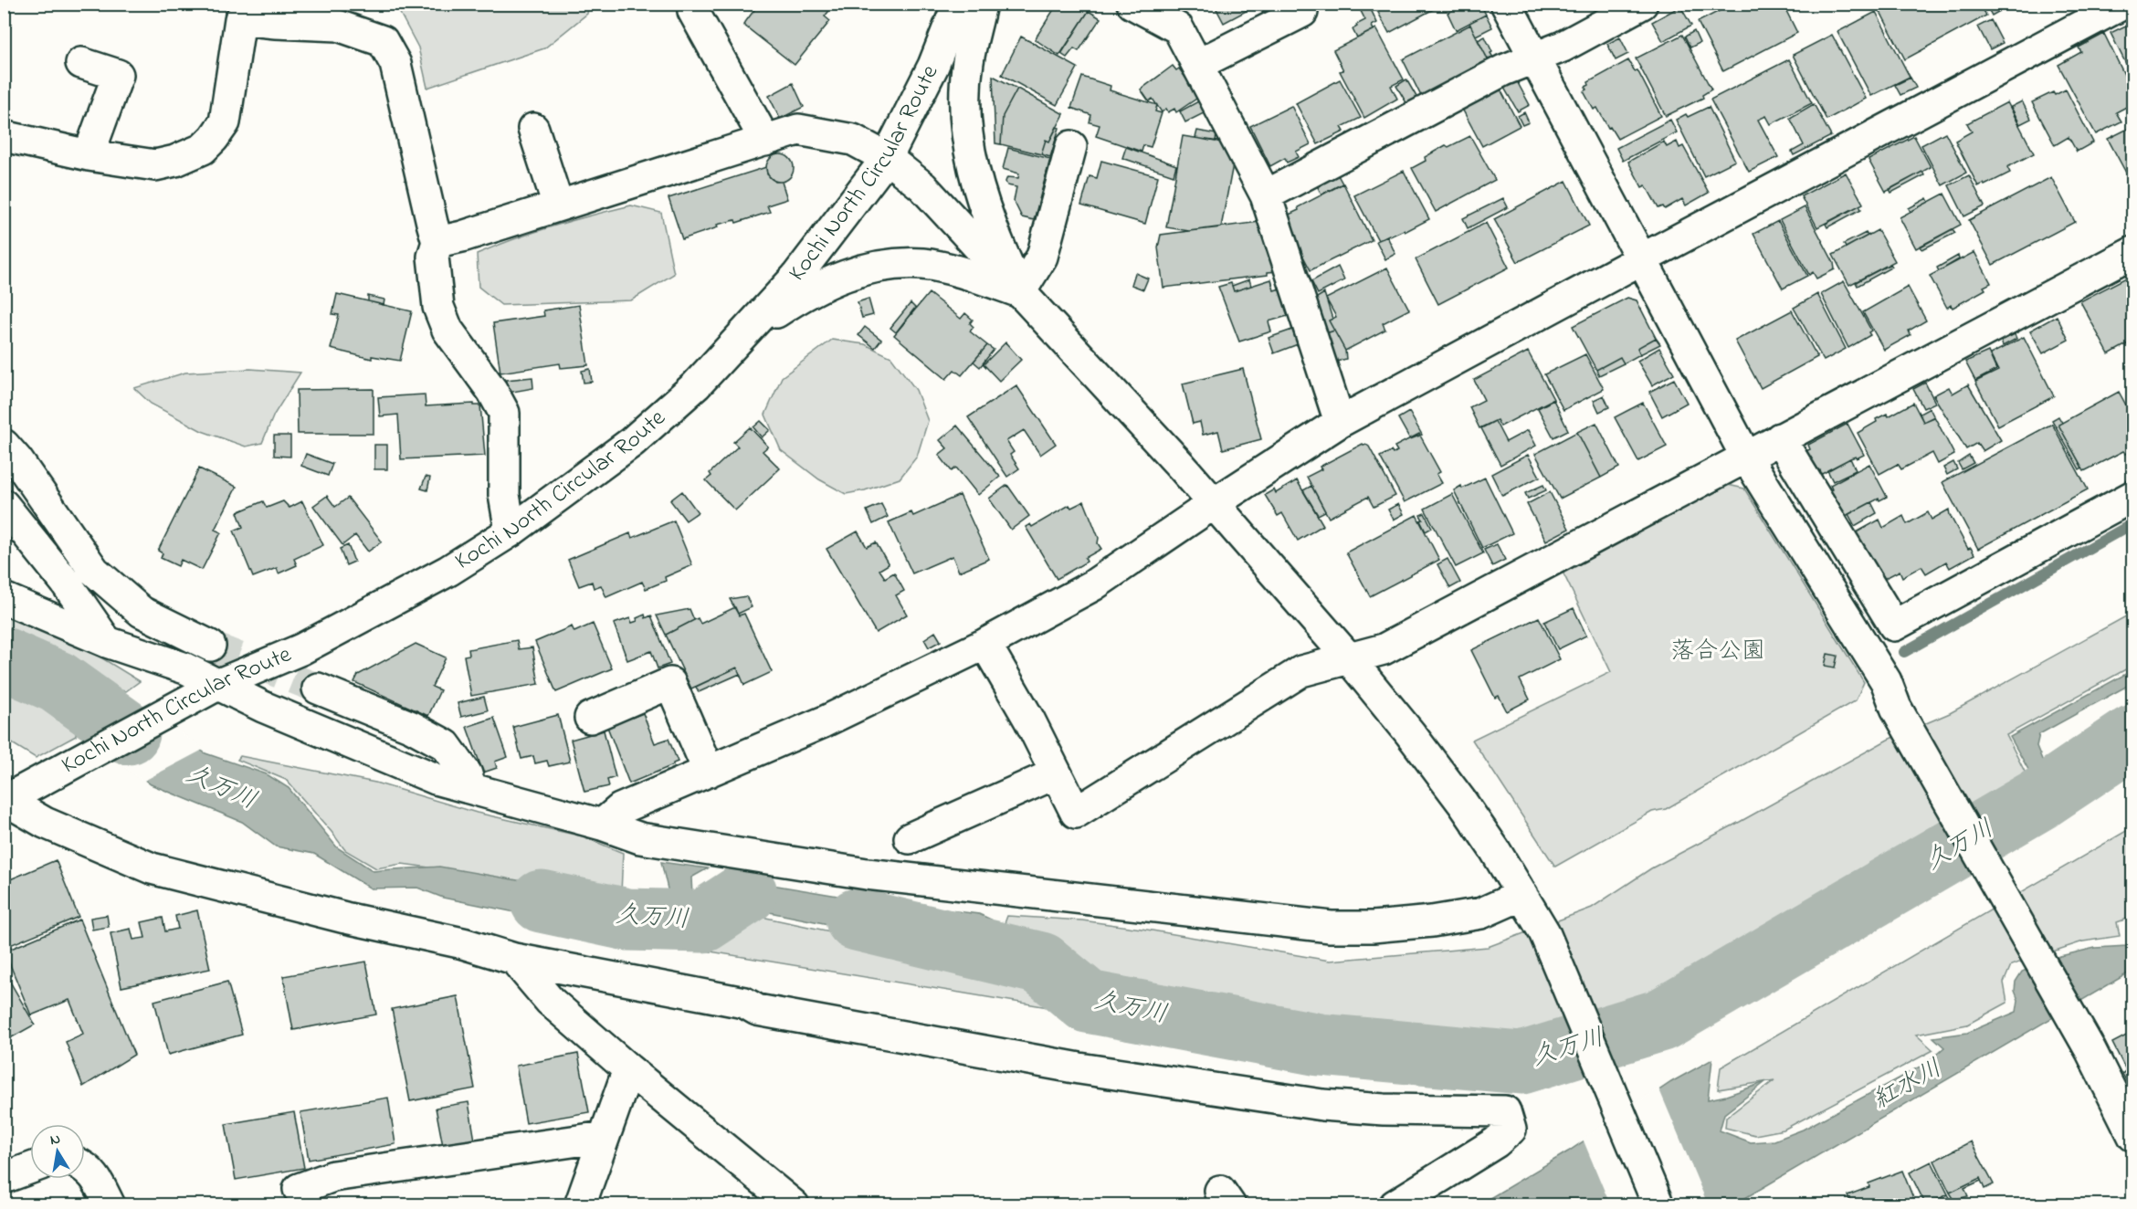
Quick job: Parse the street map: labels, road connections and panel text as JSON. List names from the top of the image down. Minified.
{"streets":{"street":["Kochi North Circular Route"]},"water":["久万川","紅水川"],"parks":["落合公園"],"north":"top"}
